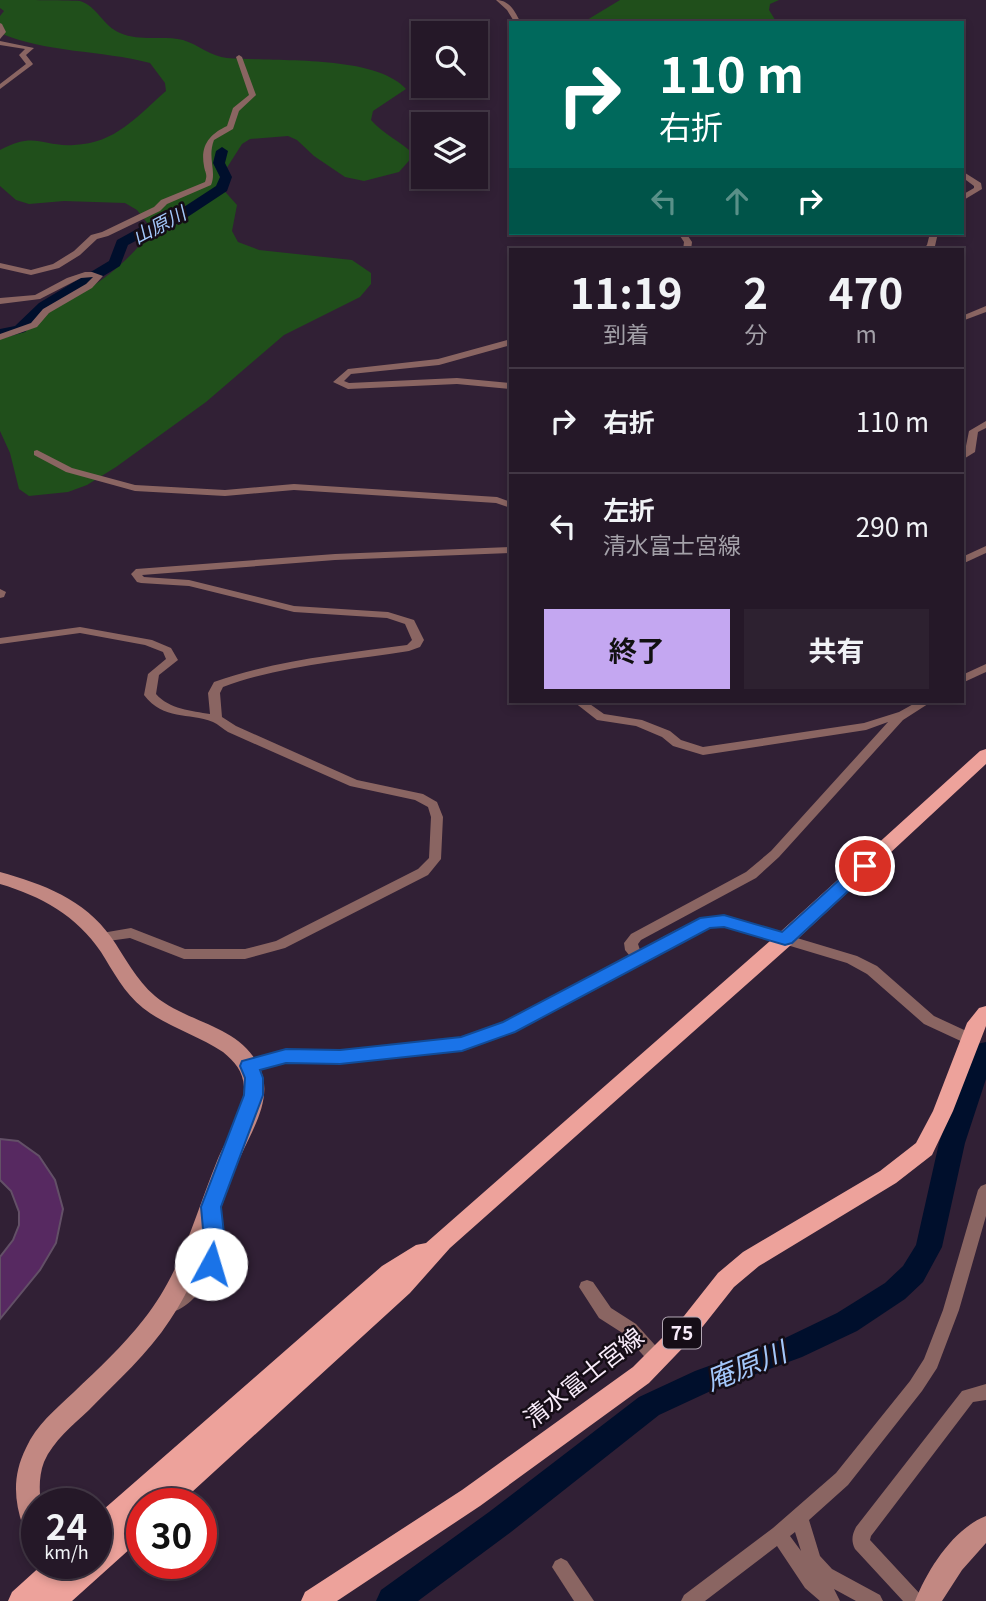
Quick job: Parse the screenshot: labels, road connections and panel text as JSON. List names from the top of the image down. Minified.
{"streets":{"main road":["75","清水富士宮線"]},"water":["山原川","庵原川"],"page":{"turn":["110 m","右折"],"eta":["11:19","到着","2","分","470","m"],"list":[{"name":"右折","value":"110 m"},{"name":"左折","note":"清水富士宮線","value":"290 m"}],"buttons":["終了","共有"],"speed":"24 km/h","limit":"30"}}
